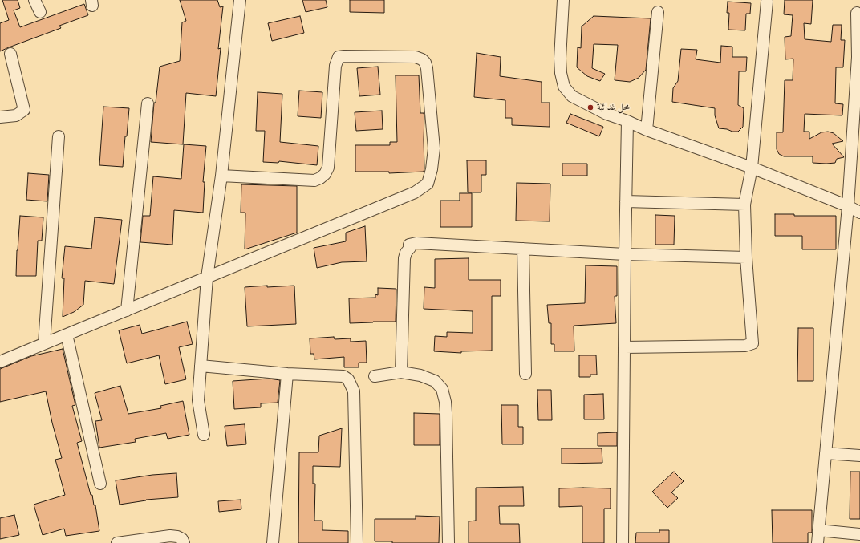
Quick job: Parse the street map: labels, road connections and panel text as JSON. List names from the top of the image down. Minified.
{"places":["محل غدائية"]}
